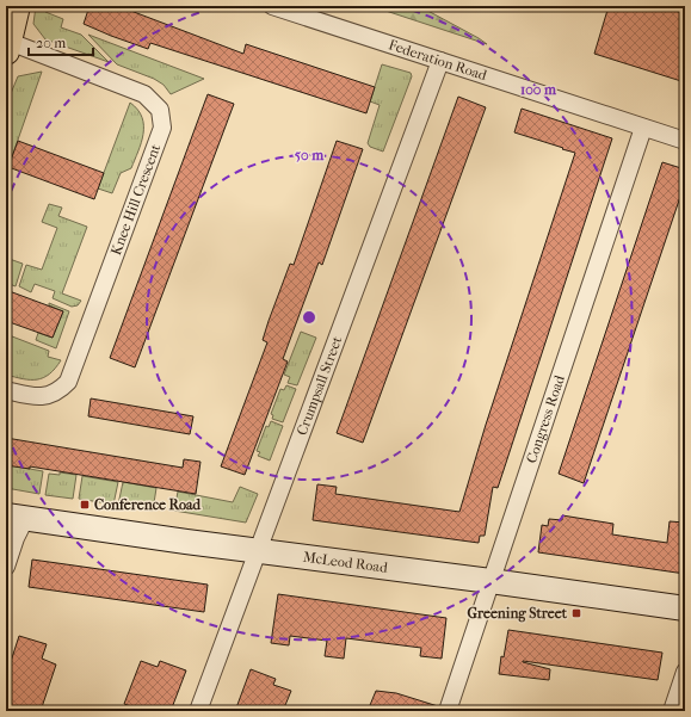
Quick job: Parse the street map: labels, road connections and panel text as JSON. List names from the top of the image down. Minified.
{"streets":{"main road":["McLeod Road"],"street":["Federation Road","Knee Hill Crescent","Crumpsall Street","Congress Road"]},"crossings":[["Federation Road","Crumpsall Street"],["Federation Road","Congress Road"],["Crumpsall Street","McLeod Road"],["Congress Road","McLeod Road"]],"places":{"transit":["Conference Road","Greening Street"]},"scale_bar":"20 m","rings":["100 m","50 m"]}
